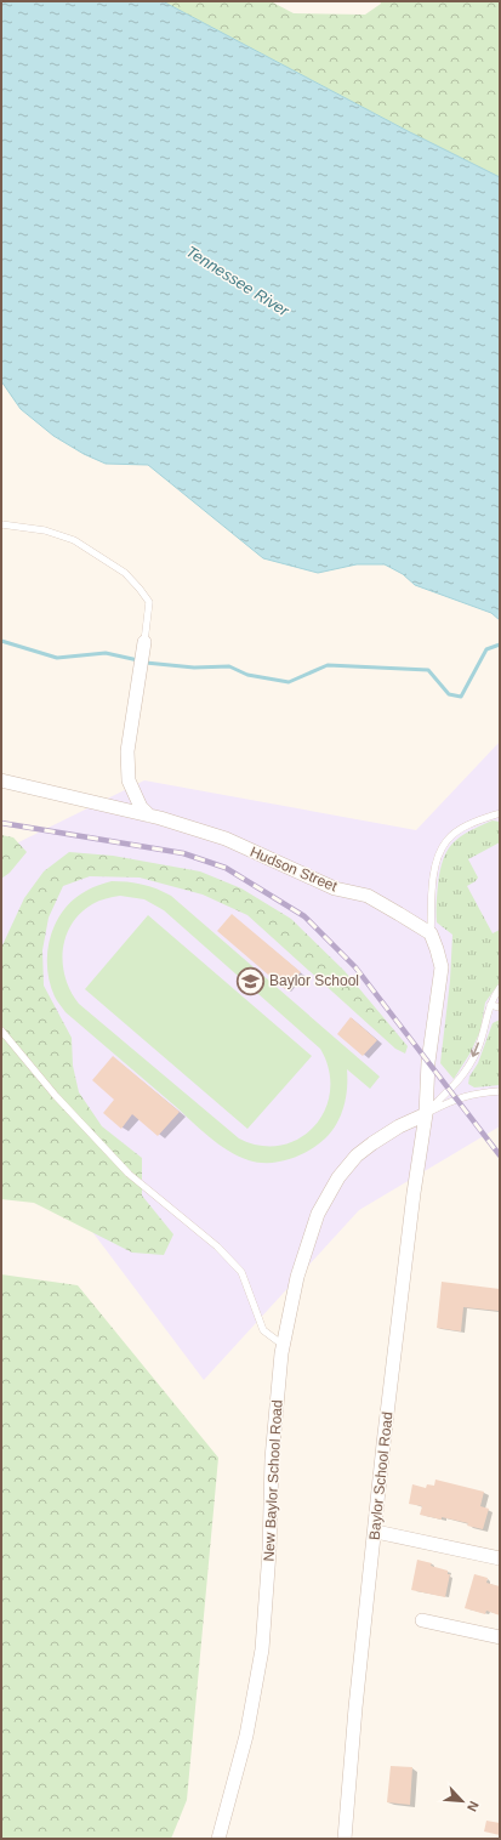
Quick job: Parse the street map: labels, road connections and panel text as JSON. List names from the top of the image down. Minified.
{"streets":{"street":["Hudson Street","Baylor School Road","New Baylor School Road"]},"crossings":[["Baylor School Road","New Baylor School Road"]],"water":["Tennessee River"],"places":{"school or university":["Baylor School"]},"north":"bottom right"}
